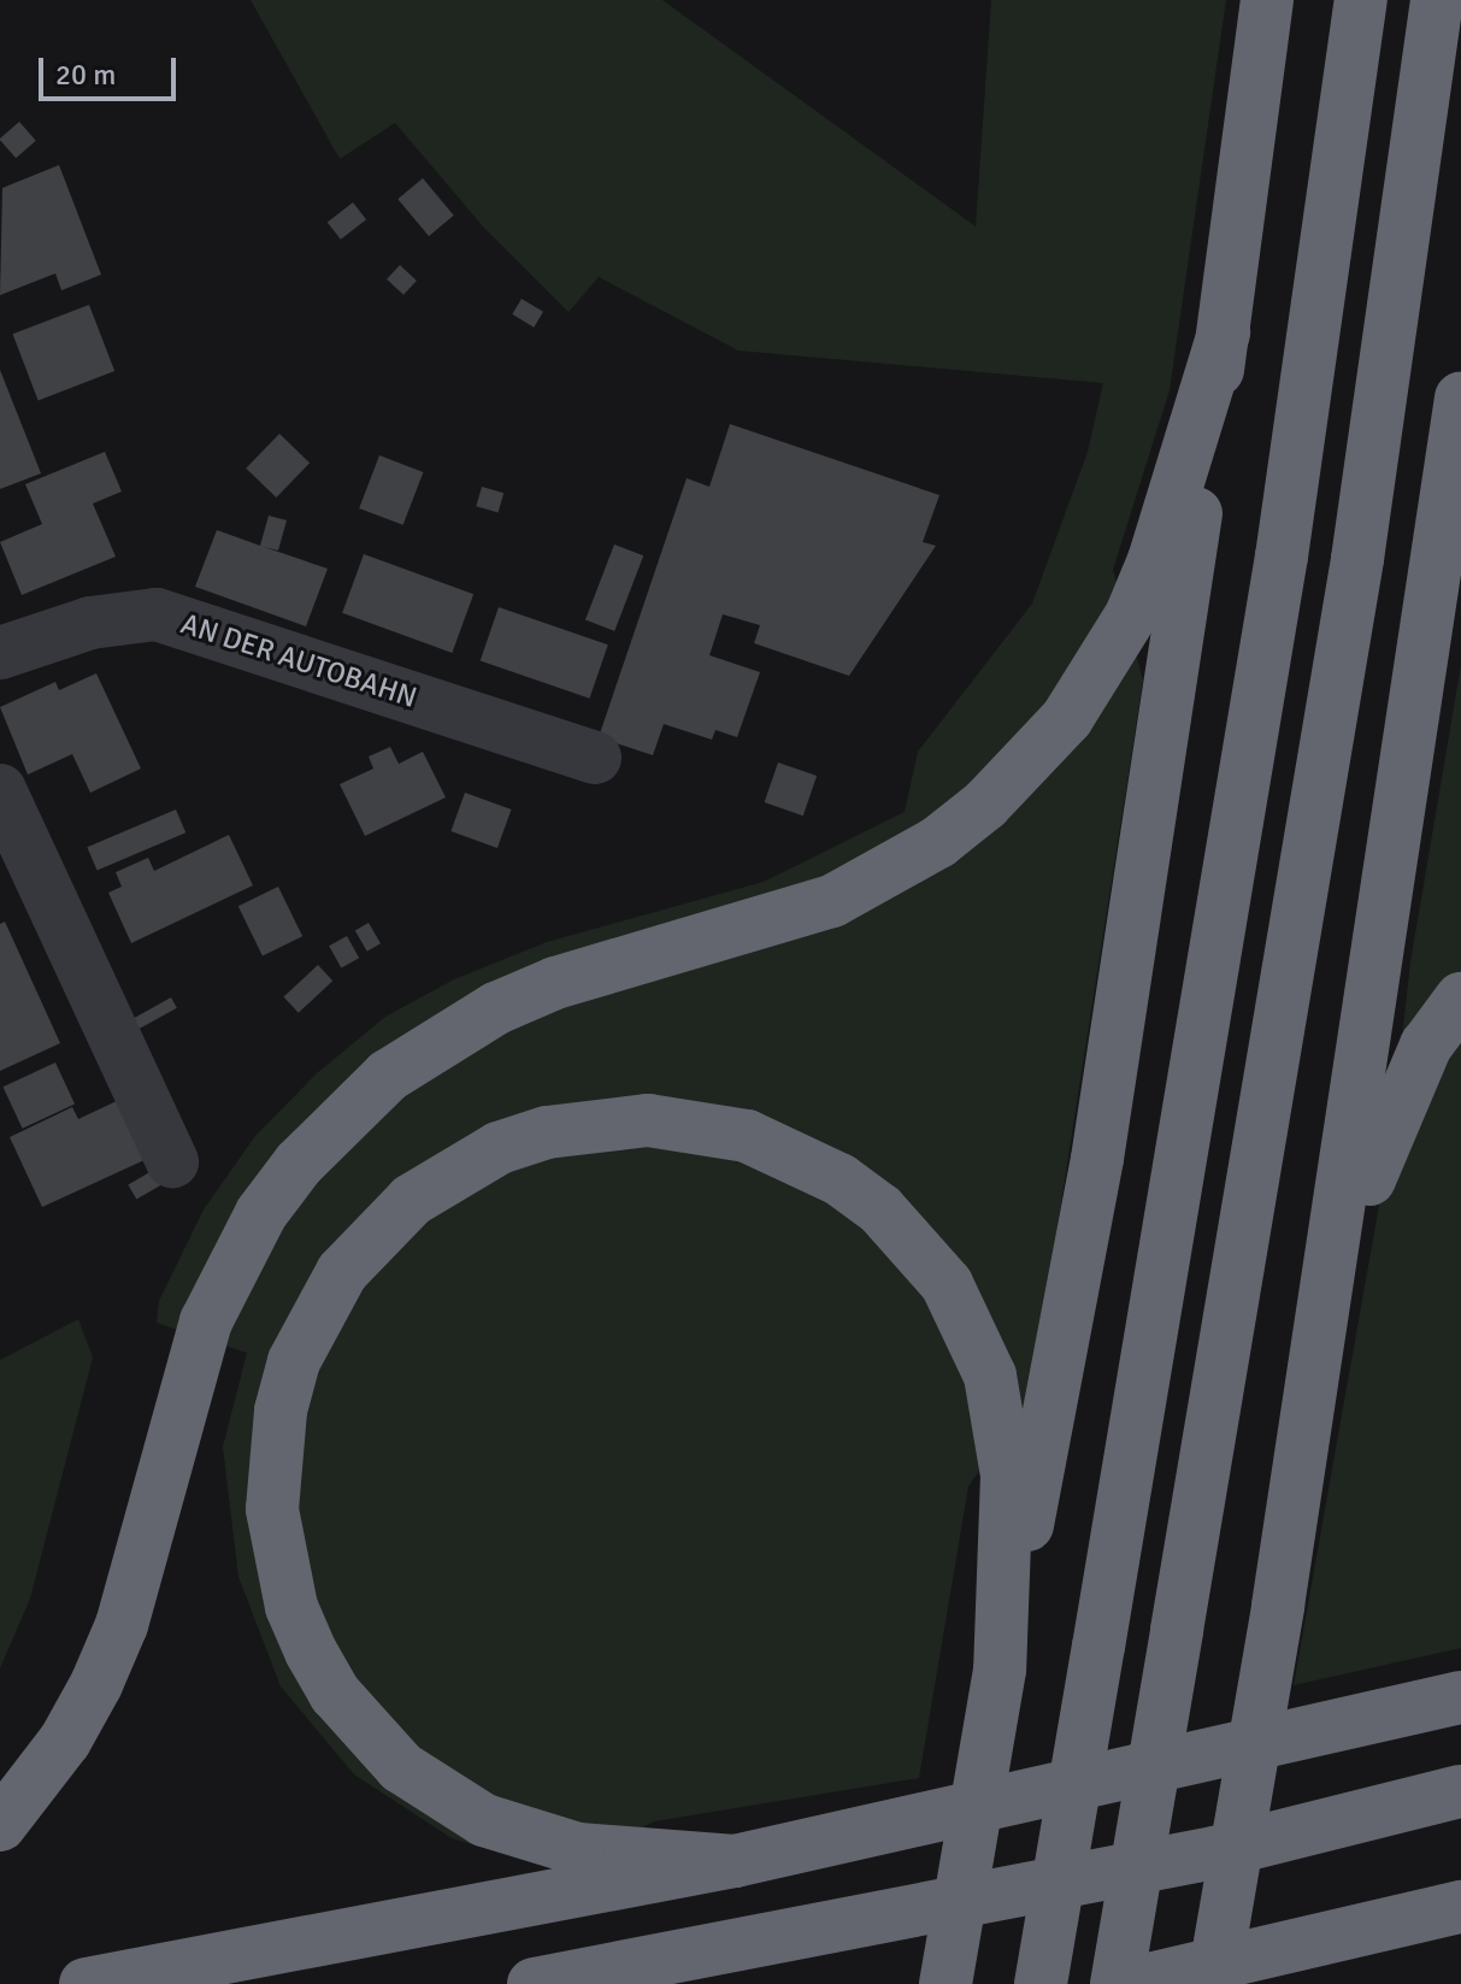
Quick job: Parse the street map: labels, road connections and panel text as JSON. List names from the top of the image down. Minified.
{"streets":{"street":["AN DER AUTOBAHN"]},"scale_bar":"20 m"}
